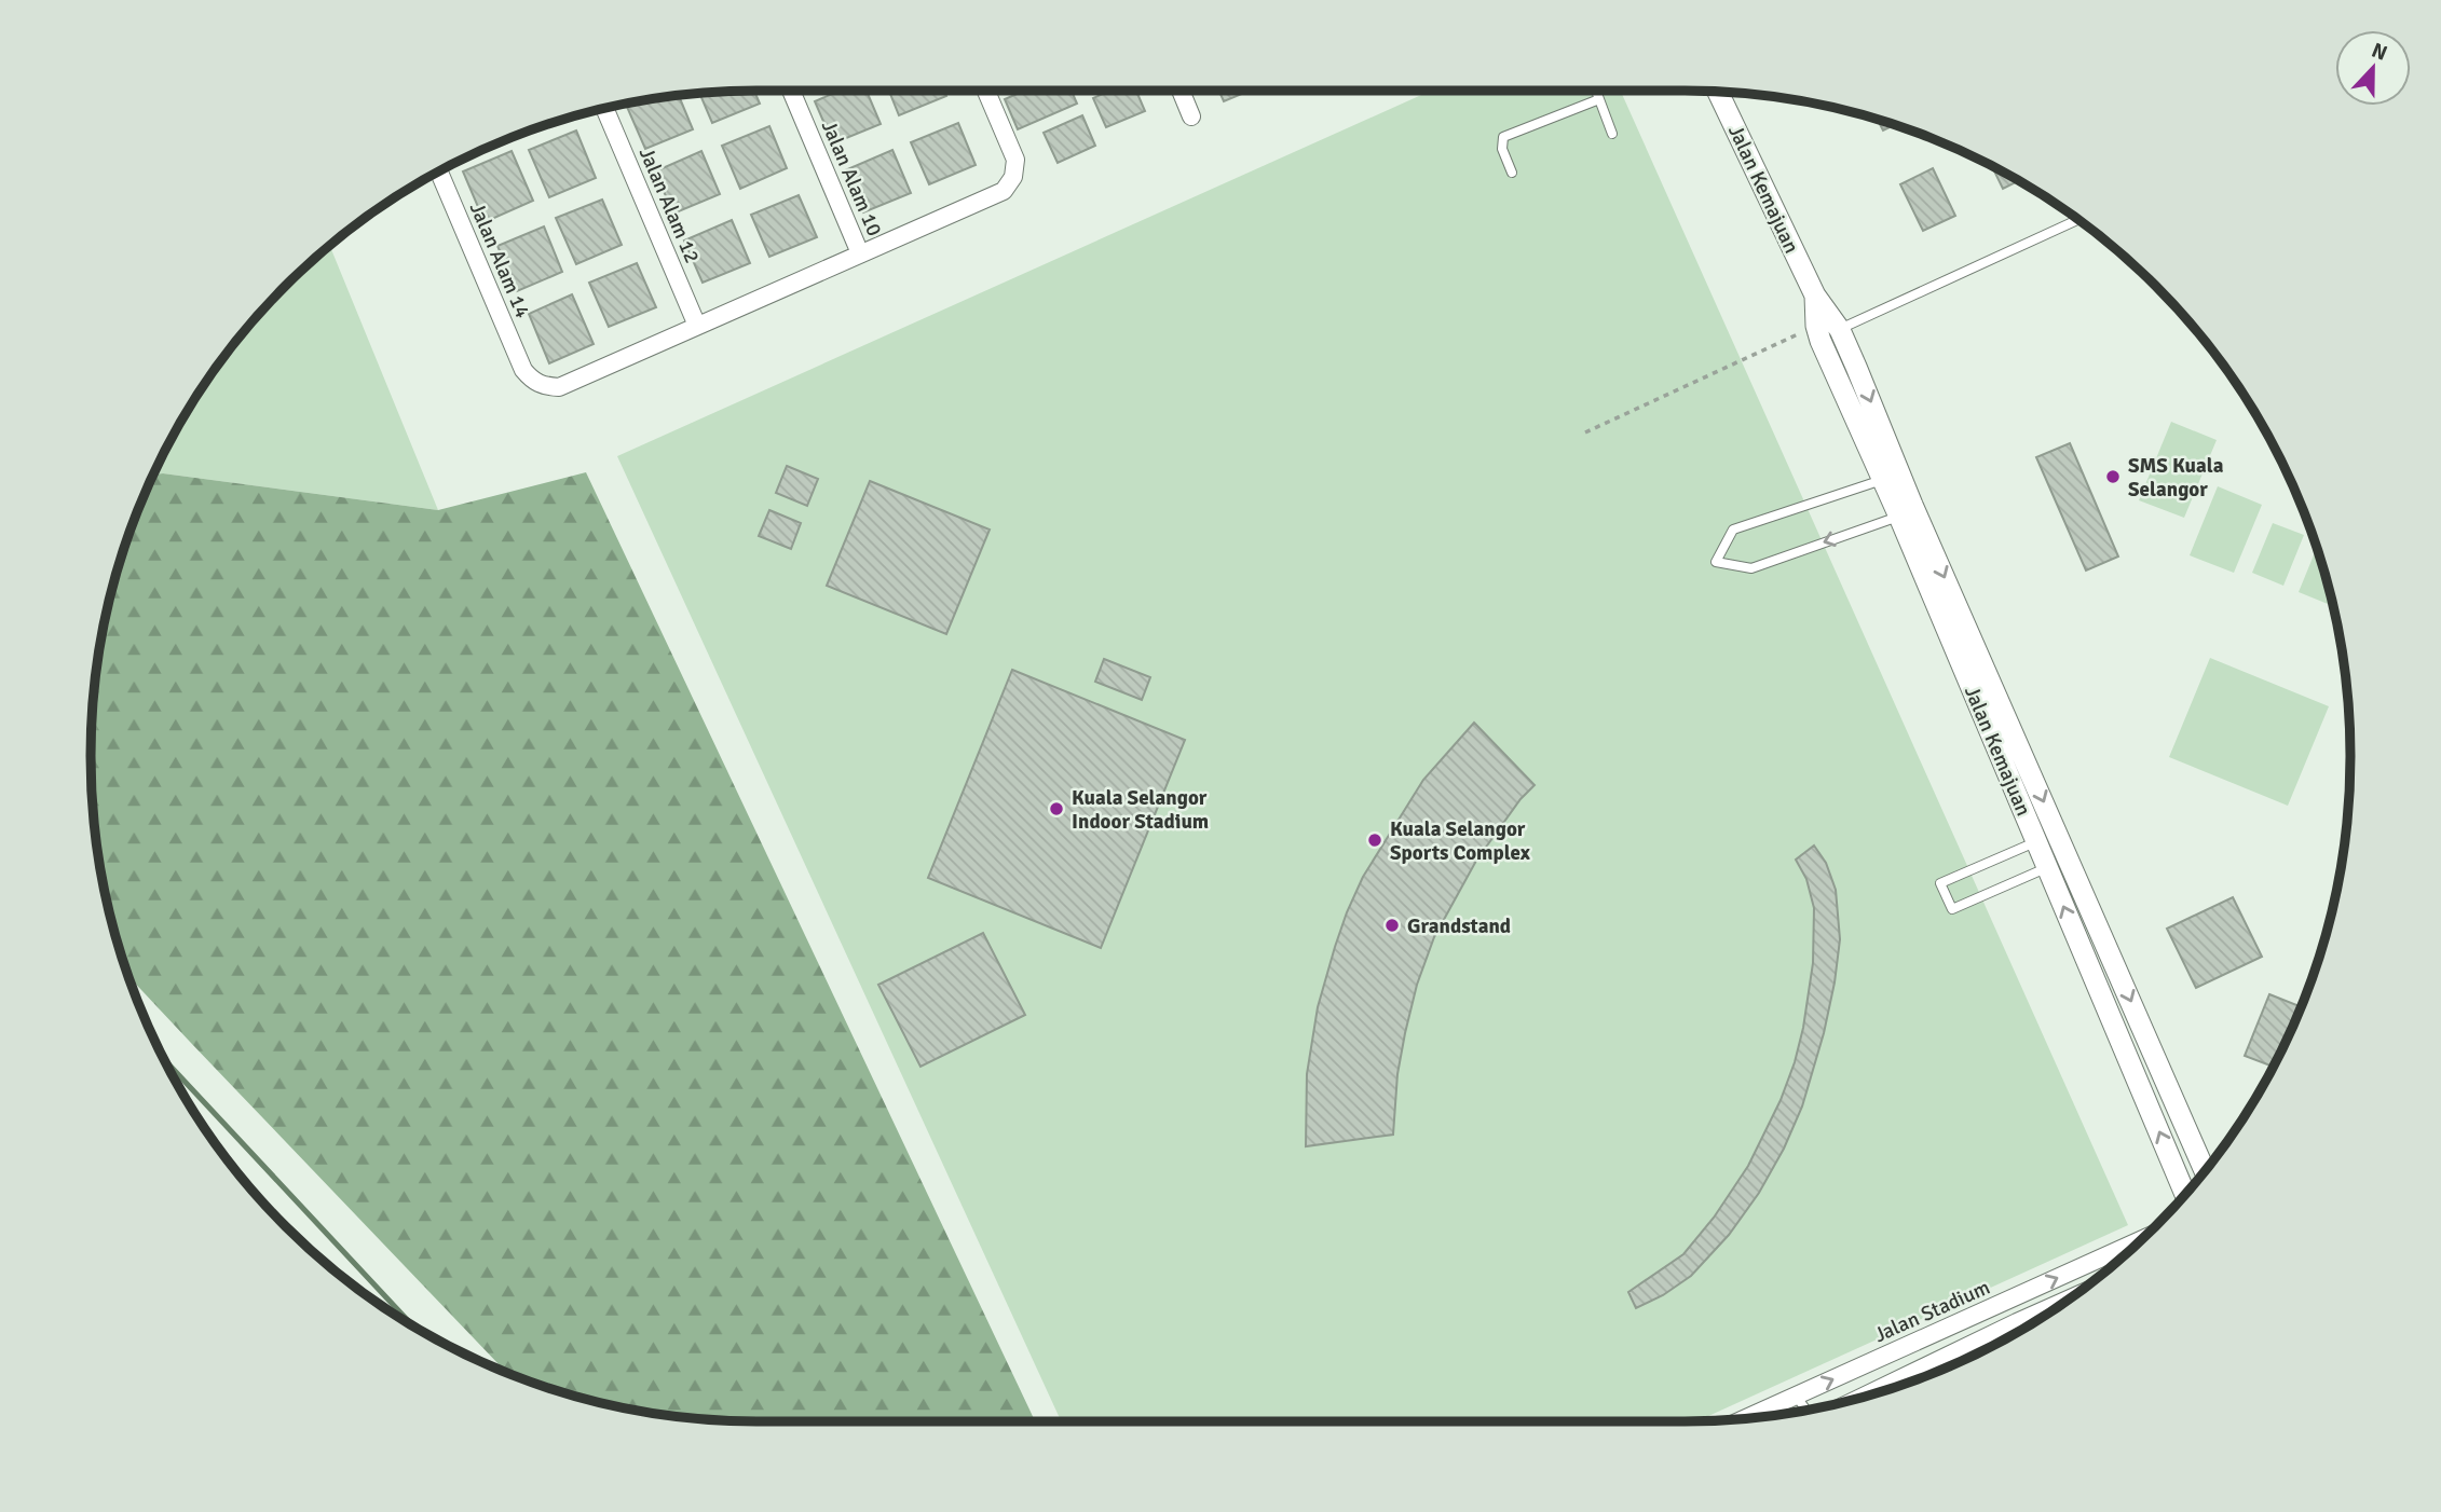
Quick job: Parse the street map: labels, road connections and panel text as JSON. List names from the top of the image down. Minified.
{"streets":{"street":["Jalan Alam 10","Jalan Kemajuan","Jalan Alam 12","Jalan Alam 14","Jalan Stadium"]},"crossings":[["Jalan Alam 12","Jalan Alam 14"]],"places":["SMS Kuala Selangor","Kuala Selangor Indoor Stadium","Kuala Selangor Sports Complex","Grandstand"],"north":"top"}
